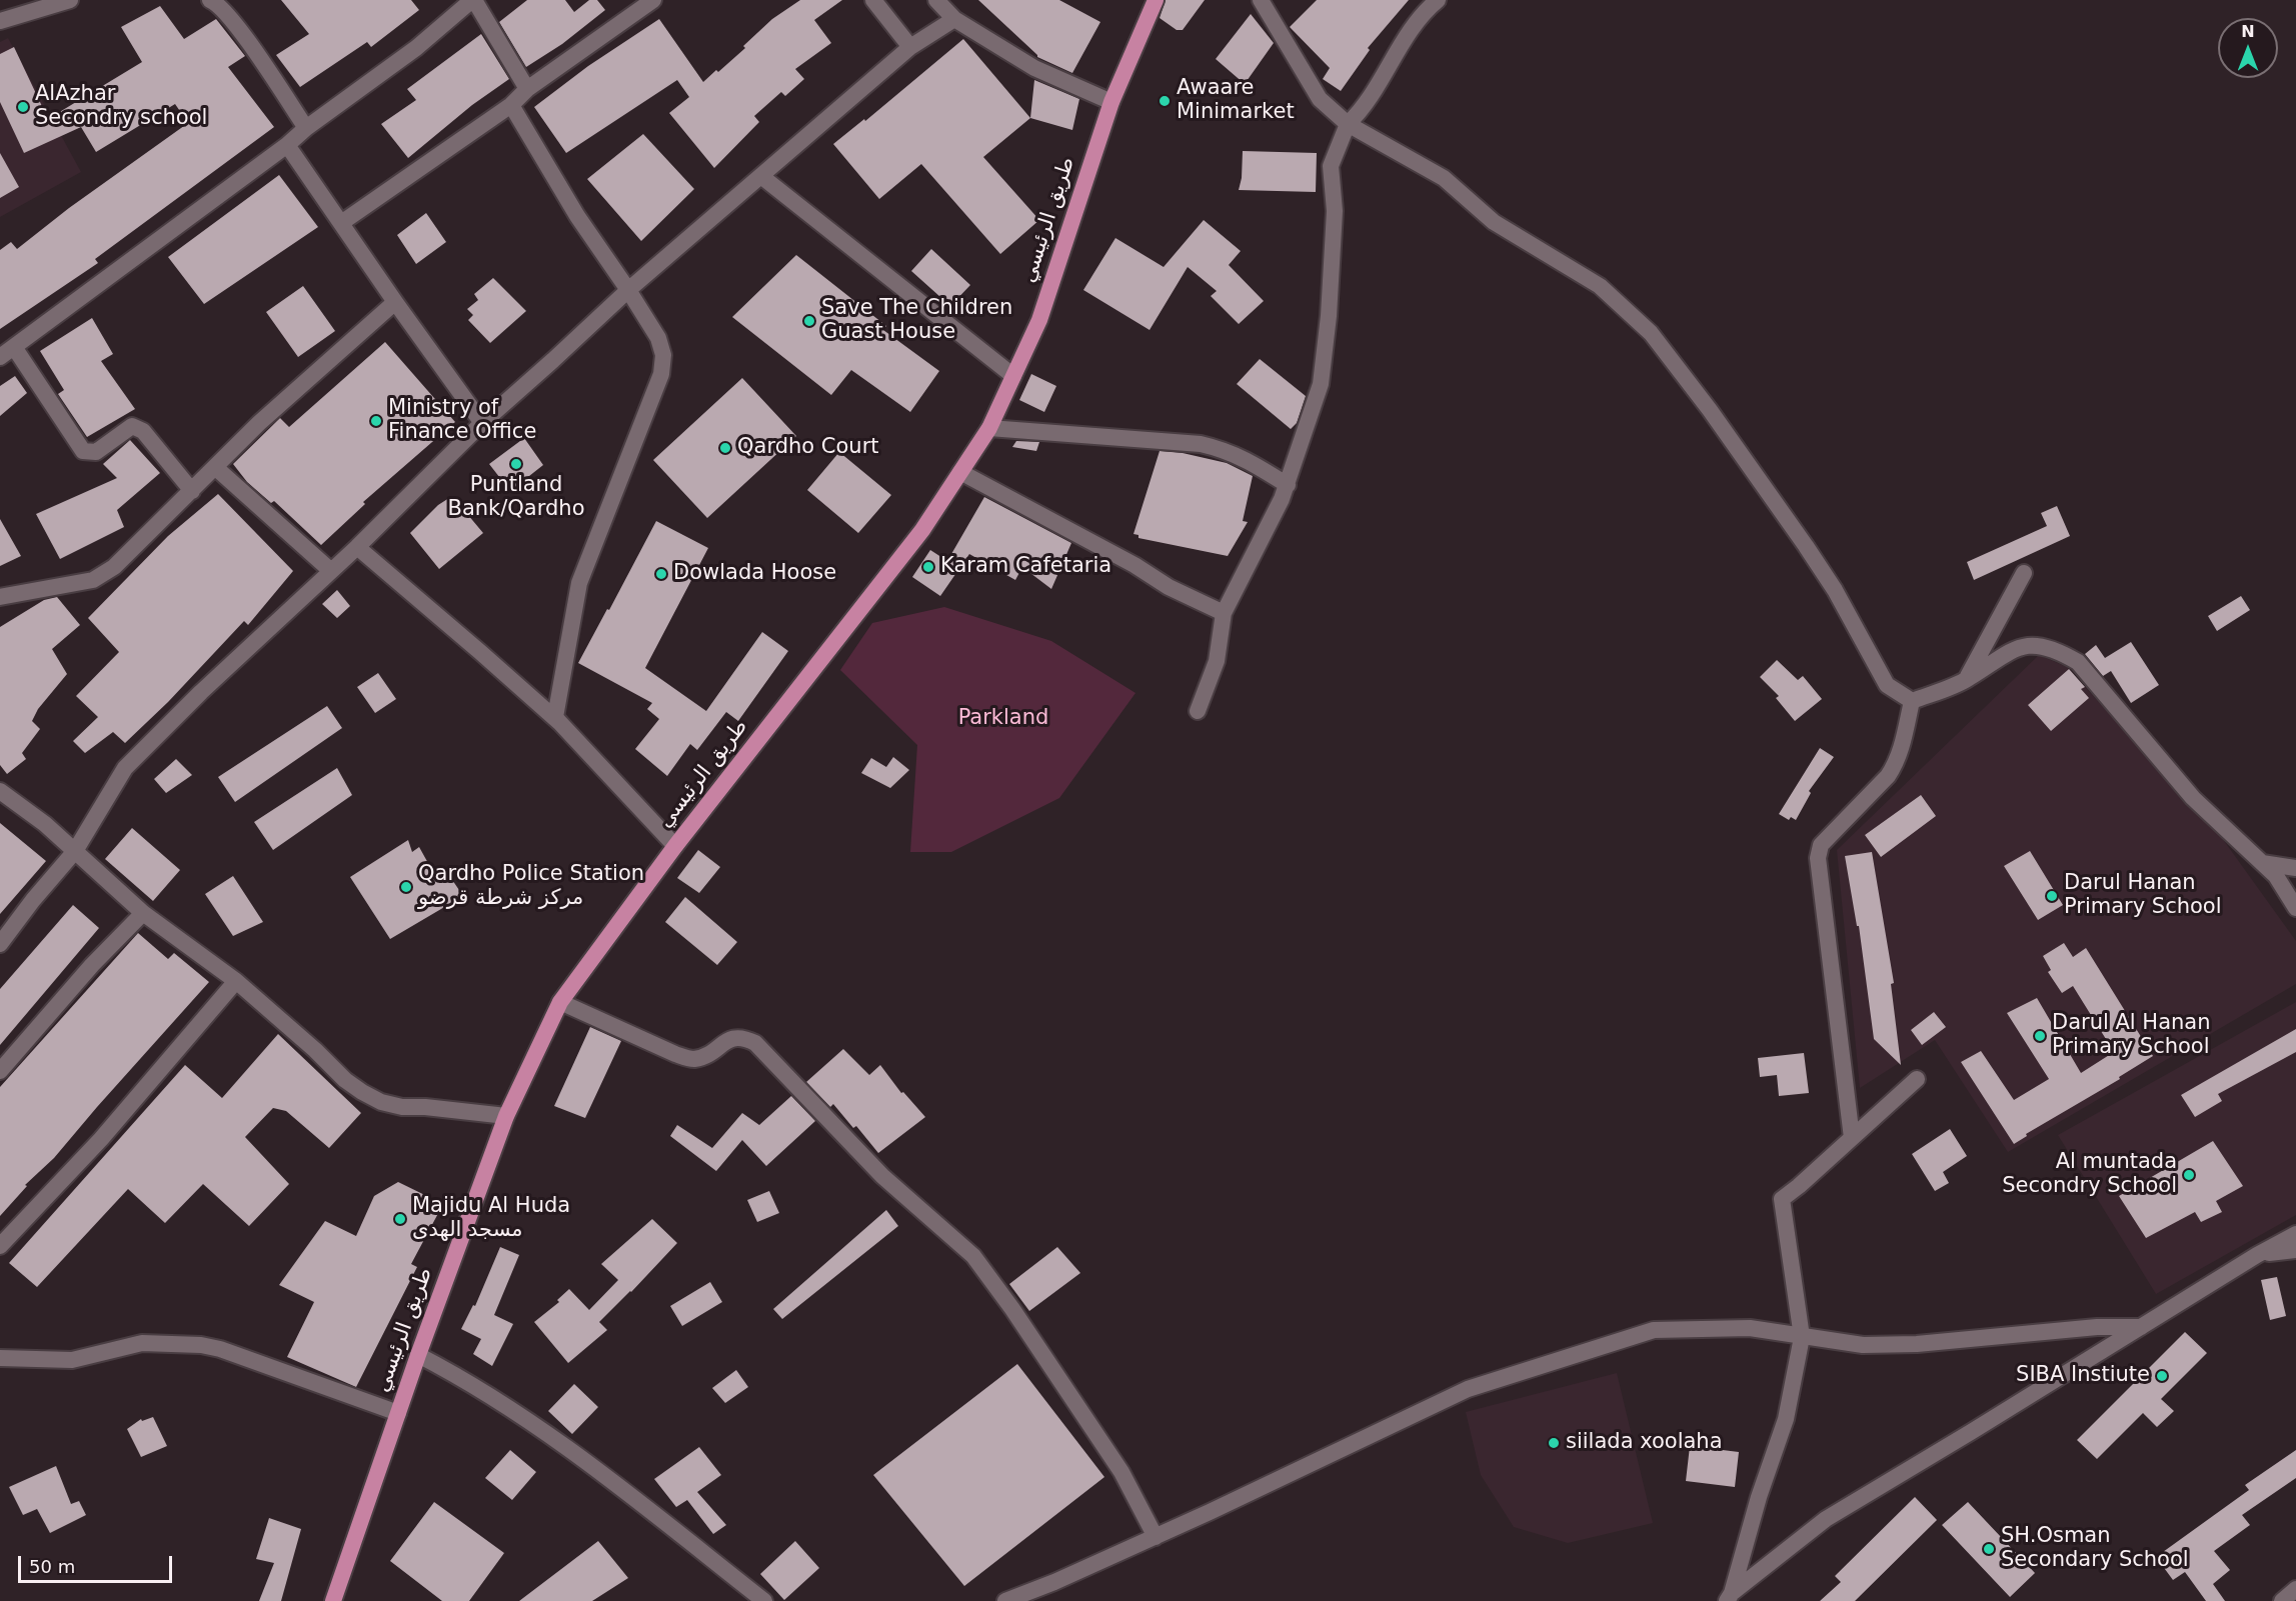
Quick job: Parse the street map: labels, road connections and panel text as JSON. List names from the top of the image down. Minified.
{"streets":{"main road":["طريق الرئيسي"]},"parks":["Parkland"],"places":["Awaare Minimarket","AlAzhar Secondry school","Save The Children Guast House","Ministry of Finance Office","Qardho Court","Puntland Bank/Qardho","Karam Cafetaria","Dowlada Hoose","Qardho Police Station مركز شرطة قرضو","Darul Hanan Primary School","Darul Al Hanan Primary School","Al muntada Secondry School","Majidu Al Huda مسجد الهدى","SIBA Instiute","siilada xoolaha","SH.Osman Secondary School"],"scale_bar":"50 m","north":"top"}
